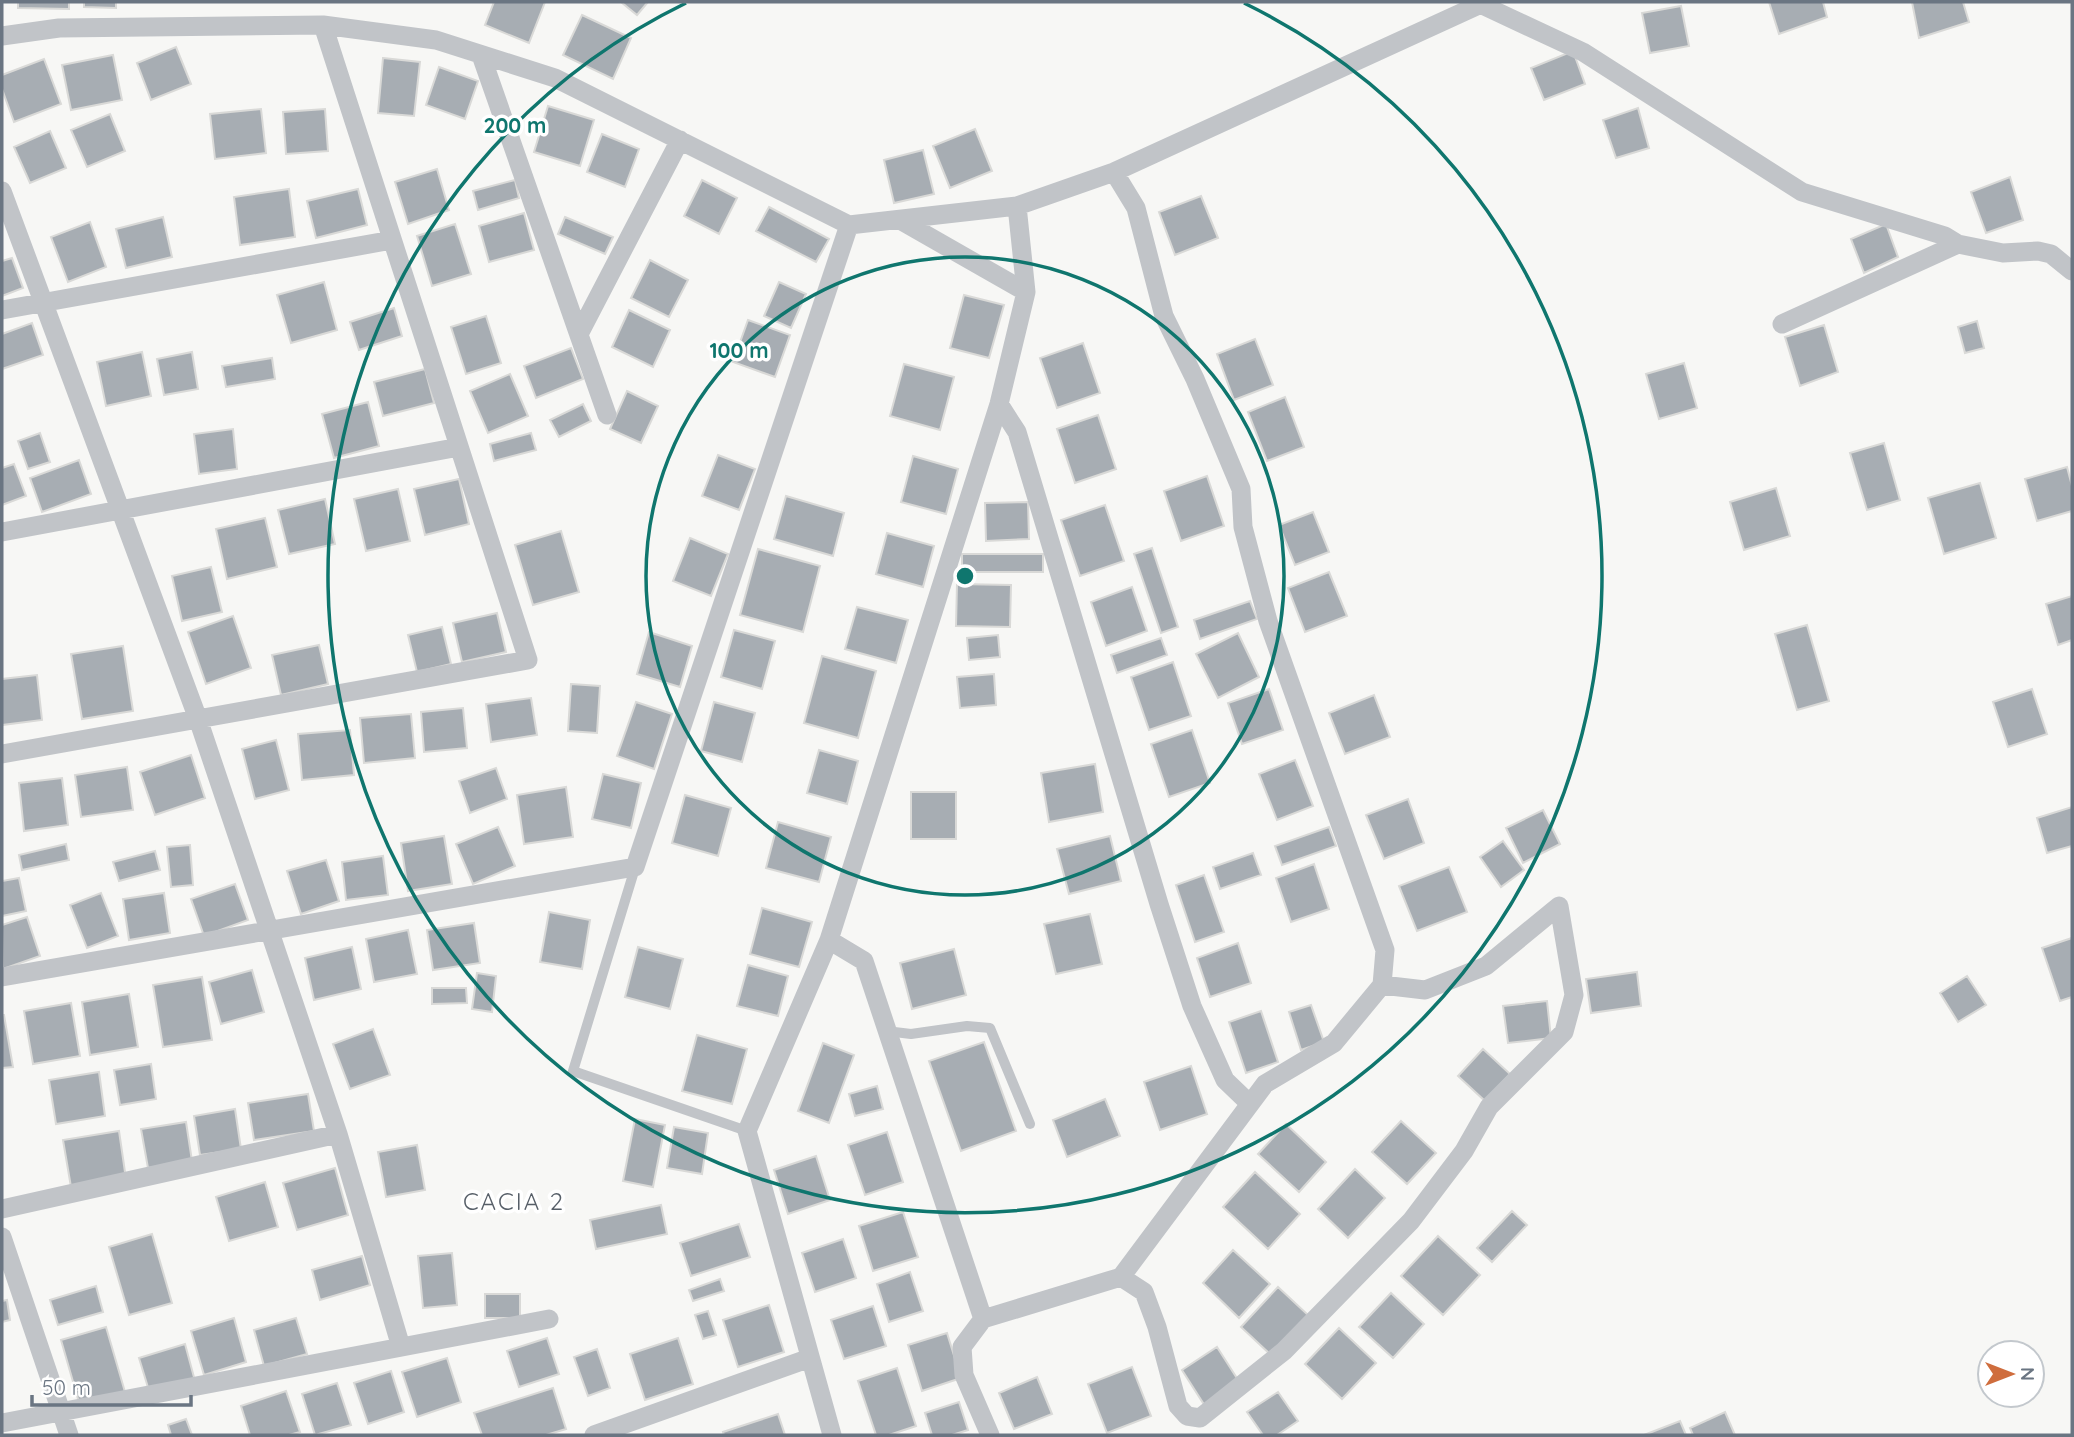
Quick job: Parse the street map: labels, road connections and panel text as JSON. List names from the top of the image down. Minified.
{"districts":["CACIA 2"],"scale_bar":"50 m","north":"right","rings":["200 m","100 m"]}
